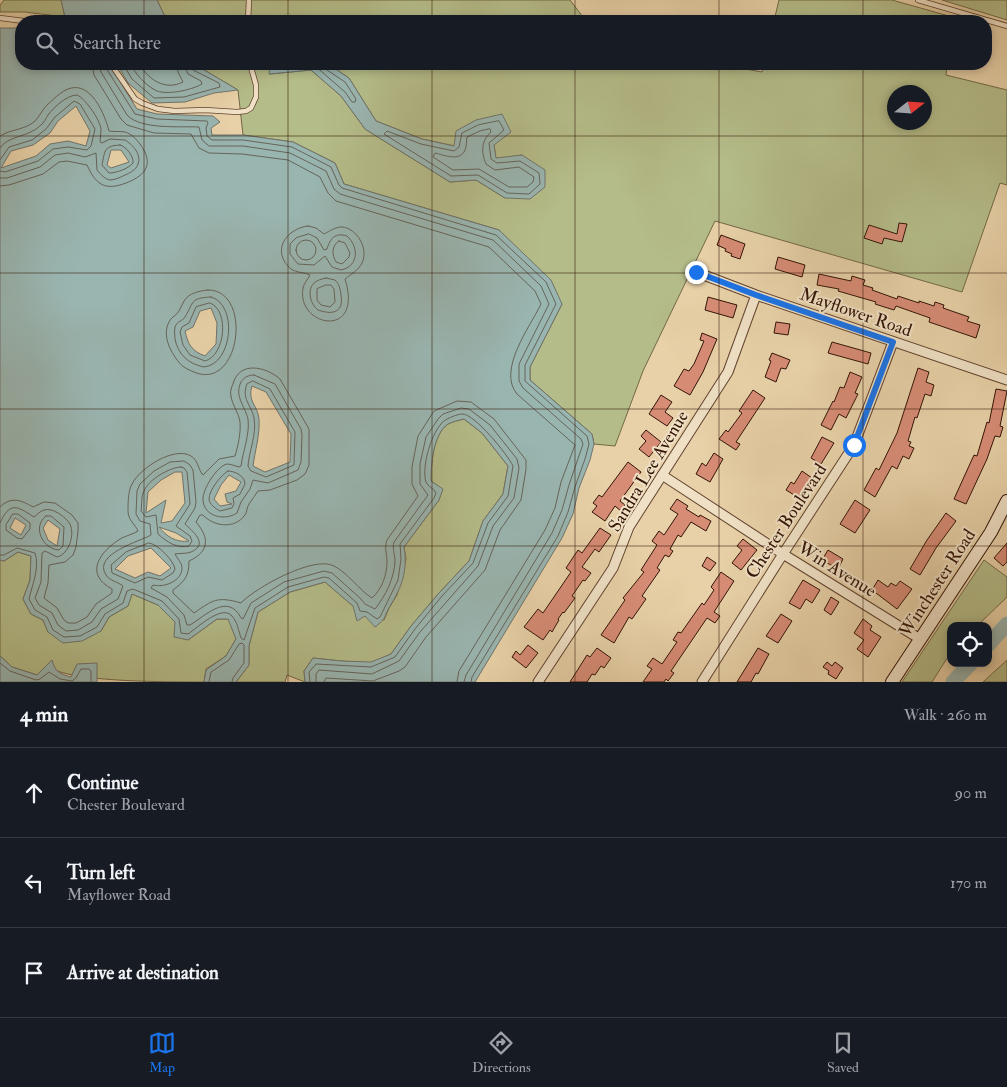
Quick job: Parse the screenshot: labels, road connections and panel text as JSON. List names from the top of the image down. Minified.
{"streets":{"street":["Mayflower Road","Sandra Lee Avenue","Chester Boulevard","Win Avenue","Winchester Road"]},"crossings":[["Mayflower Road","Sandra Lee Avenue"],["Mayflower Road","Chester Boulevard"],["Sandra Lee Avenue","Win Avenue"],["Chester Boulevard","Win Avenue"],["Win Avenue","Winchester Road"]],"north":"right","page":{"search":"Search here","heading":["4 min","Walk · 260 m"],"list":[["Continue","Chester Boulevard","90 m"],["Turn left","Mayflower Road","170 m"],"Arrive at destination"],"nav":["Map","Directions","Saved"]}}
